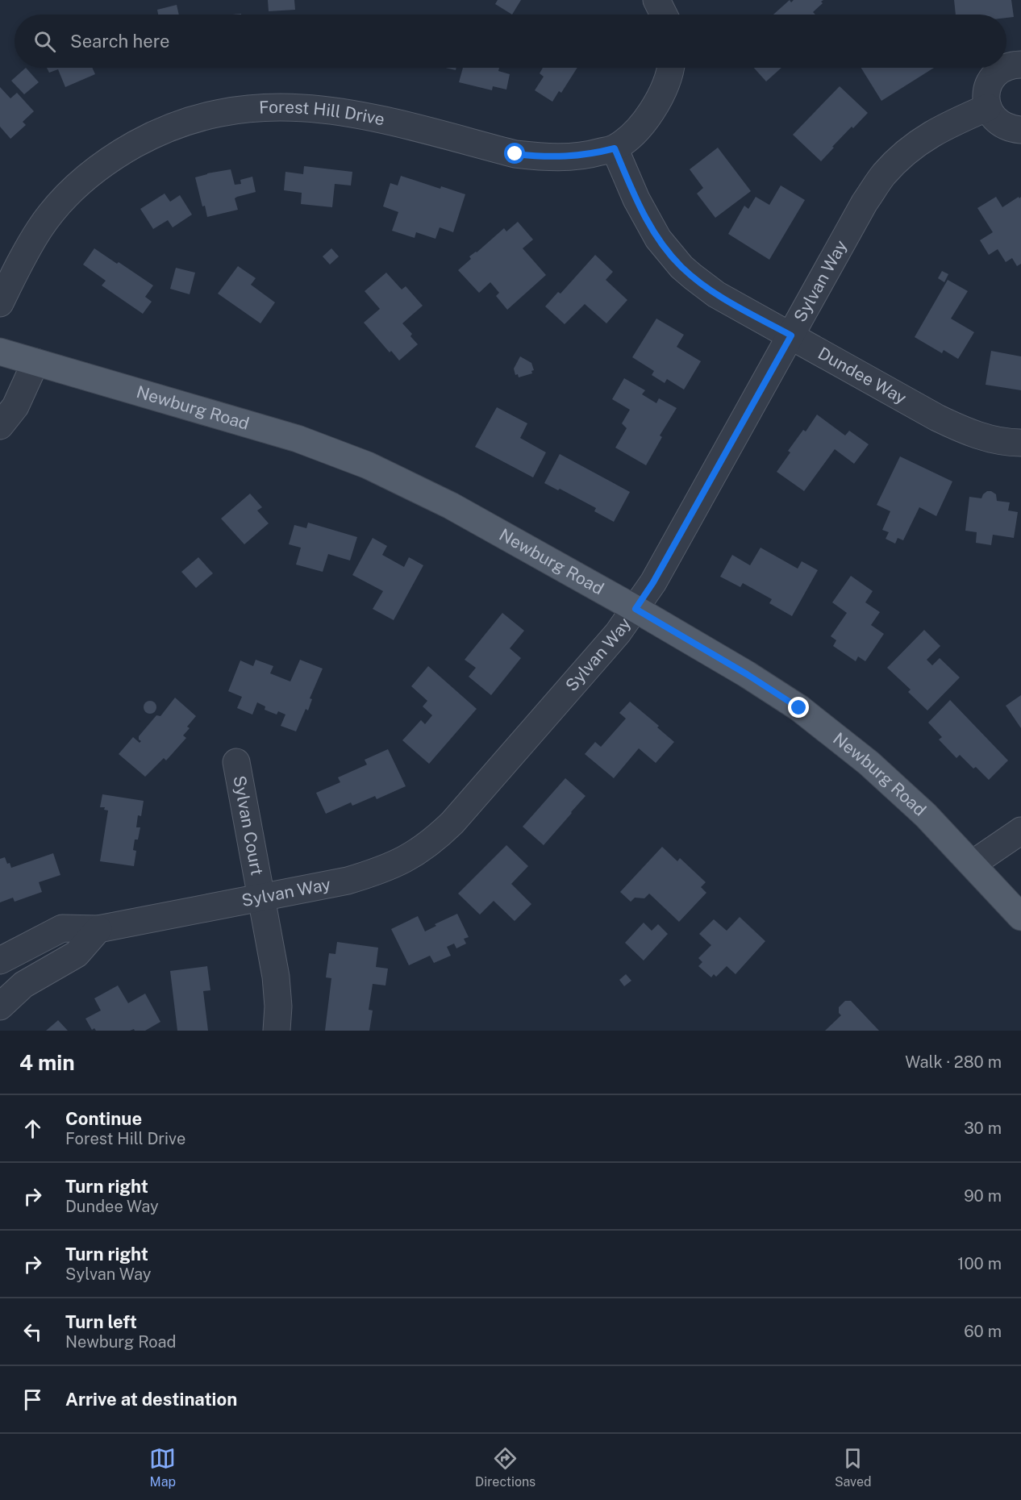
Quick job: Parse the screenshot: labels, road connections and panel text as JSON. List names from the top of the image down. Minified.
{"streets":{"main road":["Newburg Road"],"street":["Forest Hill Drive","Sylvan Way","Dundee Way","Sylvan Court"]},"crossings":[["Forest Hill Drive","Dundee Way"],["Sylvan Way","Dundee Way"],["Sylvan Way","Newburg Road"],["Sylvan Way","Sylvan Court"]],"page":{"search":"Search here","heading":["4 min","Walk · 280 m"],"list":[["Continue","Forest Hill Drive","30 m"],["Turn right","Dundee Way","90 m"],["Turn right","Sylvan Way","100 m"],["Turn left","Newburg Road","60 m"],"Arrive at destination"],"nav":["Map","Directions","Saved"]}}
